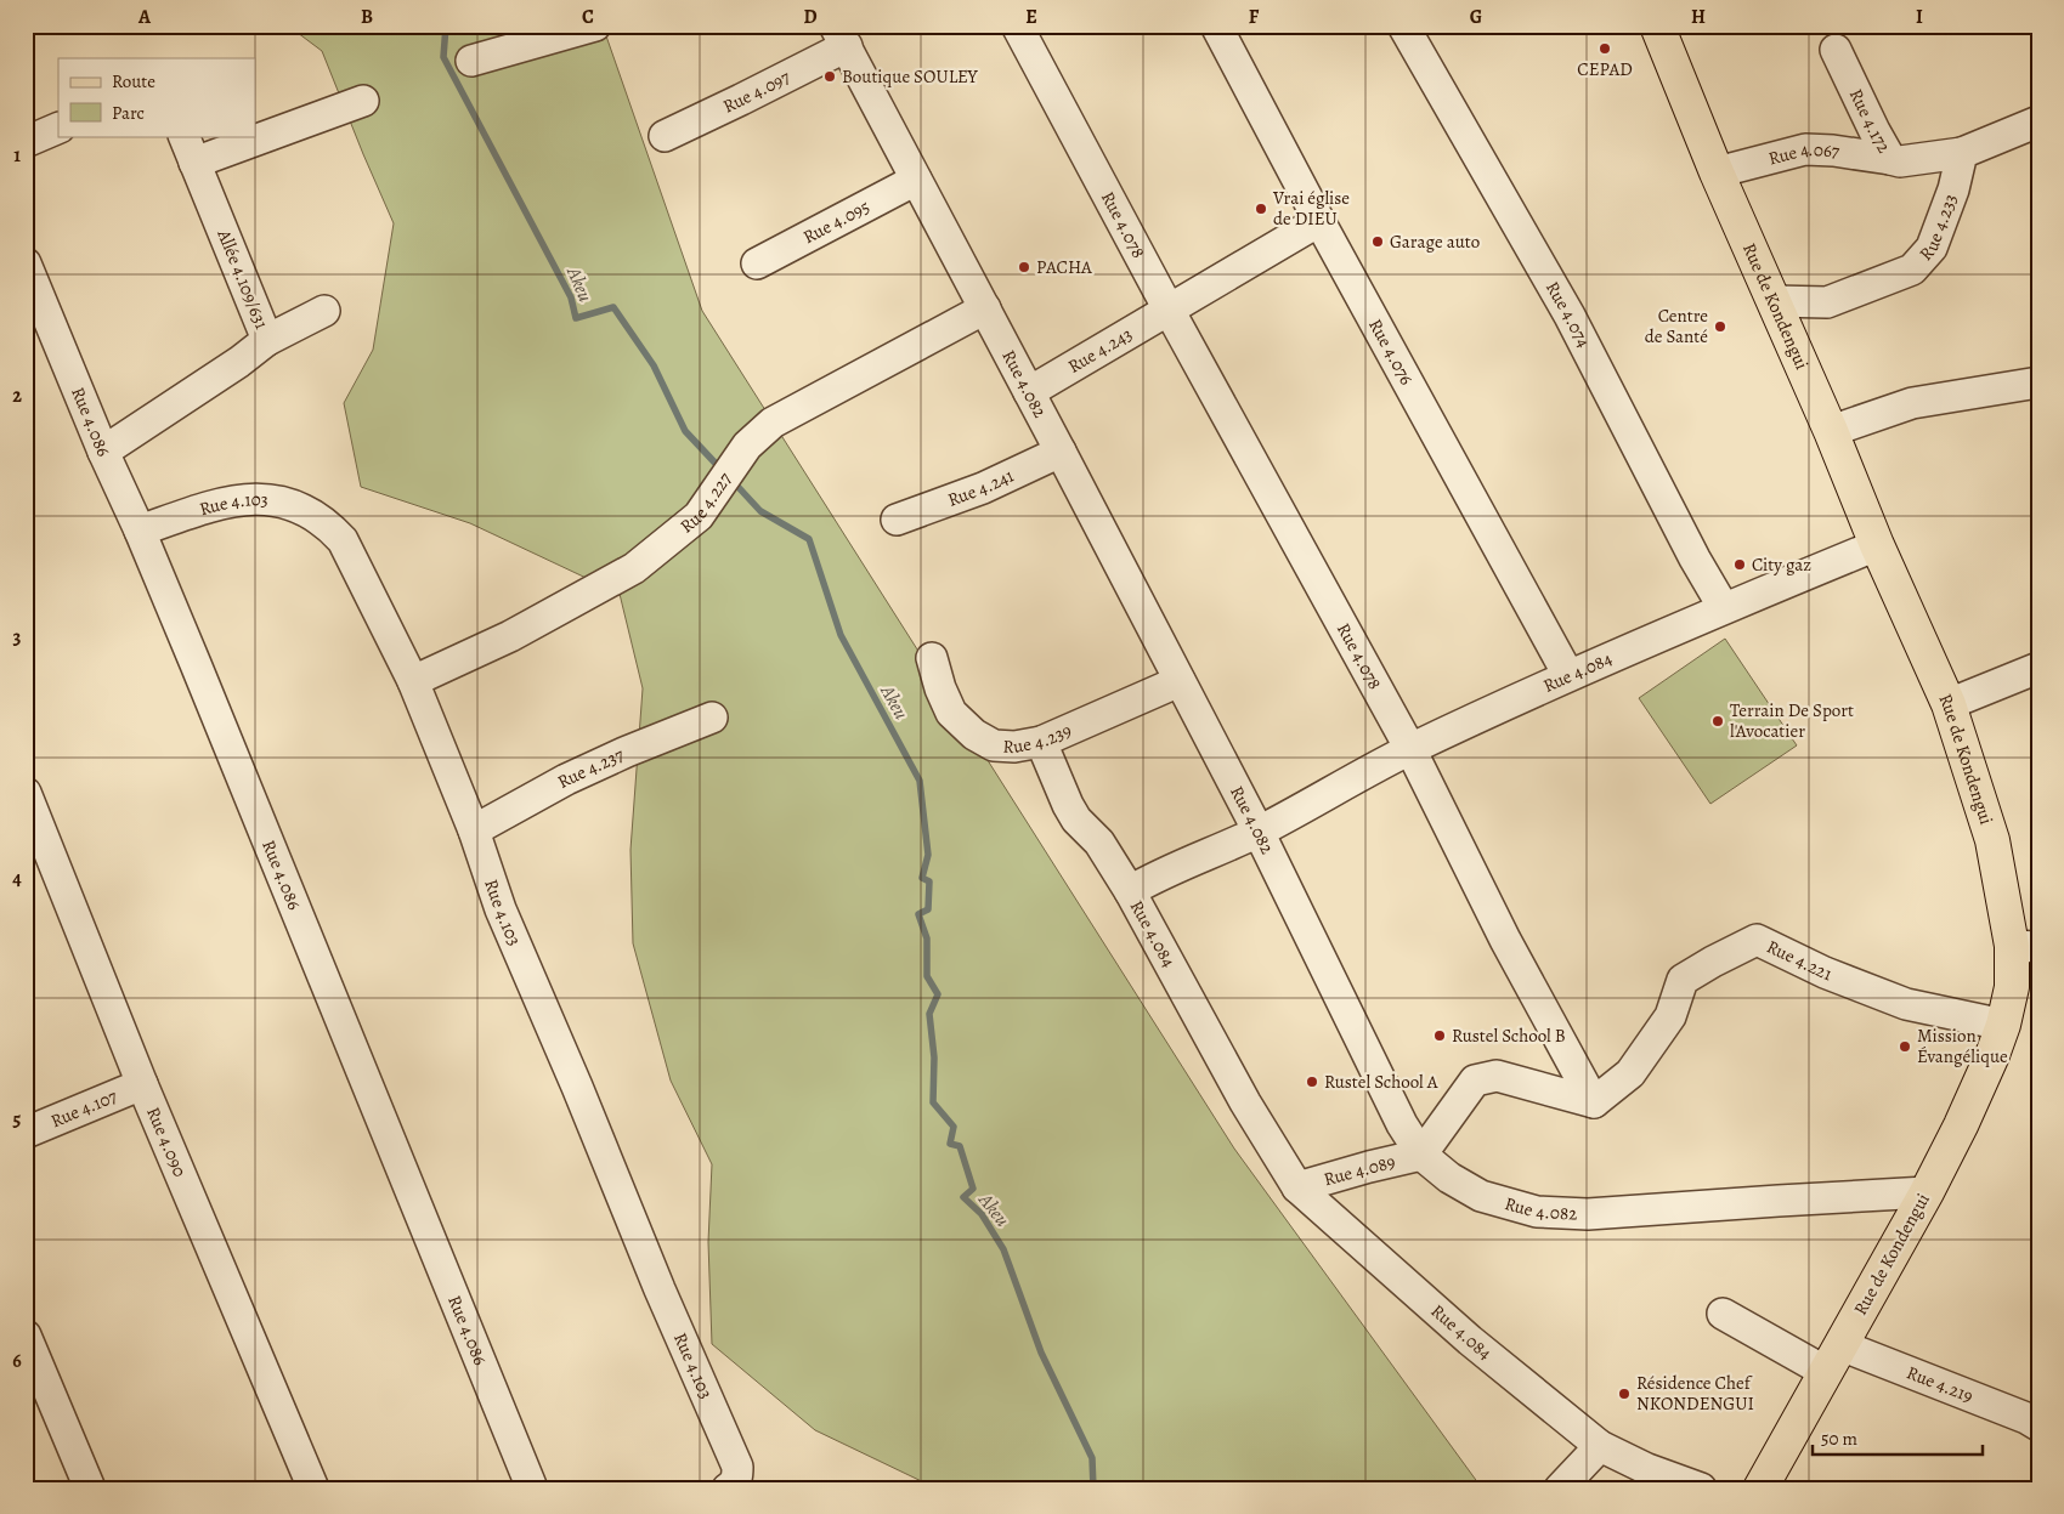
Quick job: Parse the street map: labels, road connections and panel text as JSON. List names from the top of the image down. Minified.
{"streets":{"main road":["Rue de Kondengui"],"street":["Rue 4.097","Rue 4.172","Rue 4.067","Rue 4.095","Rue 4.233","Rue 4.078","Allée 4.109/631","Rue 4.074","Rue 4.243","Rue 4.076","Rue 4.082","Rue 4.086","Rue 4.241","Rue 4.227","Rue 4.103","Rue 4.084","Rue 4.239","Rue 4.237","Rue 4.221","Rue 4.107","Rue 4.090","Rue 4.089","Rue 4.219"]},"crossings":[["Rue 4.097","Rue 4.082"],["Rue 4.172","Rue 4.067"],["Rue 4.172","Rue 4.233"],["Rue 4.067","Rue de Kondengui"],["Rue 4.095","Rue 4.082"],["Rue 4.233","Rue de Kondengui"],["Rue 4.078","Rue 4.243"],["Rue 4.078","Rue 4.084"],["Rue 4.078","Rue 4.221"],["Allée 4.109/631","Rue 4.086"],["Rue de Kondengui","Rue 4.082"],["Rue de Kondengui","Rue 4.084"],["Rue de Kondengui","Rue 4.221"],["Rue de Kondengui","Rue 4.219"],["Rue 4.074","Rue 4.084"],["Rue 4.243","Rue 4.076"],["Rue 4.243","Rue 4.082"],["Rue 4.076","Rue 4.084"],["Rue 4.082","Rue 4.241"],["Rue 4.082","Rue 4.227"],["Rue 4.082","Rue 4.084"],["Rue 4.082","Rue 4.239"],["Rue 4.082","Rue 4.089"],["Rue 4.086","Rue 4.103"],["Rue 4.227","Rue 4.103"],["Rue 4.103","Rue 4.237"],["Rue 4.084","Rue 4.089"],["Rue 4.107","Rue 4.090"]],"water":["Akeu"],"places":["CEPAD","Boutique SOULEY","Vrai église de DIEU","Garage auto","PACHA","Centre de Santé","City gaz","Terrain De Sport l'Avocatier","Rustel School B","Mission Évangélique","Rustel School A","Résidence Chef NKONDENGUI"],"legend":["Route","Parc"],"scale_bar":"50 m","grid":{"columns":["A","B","C","D","E","F","G","H","I"],"rows":["1","2","3","4","5","6"]}}
